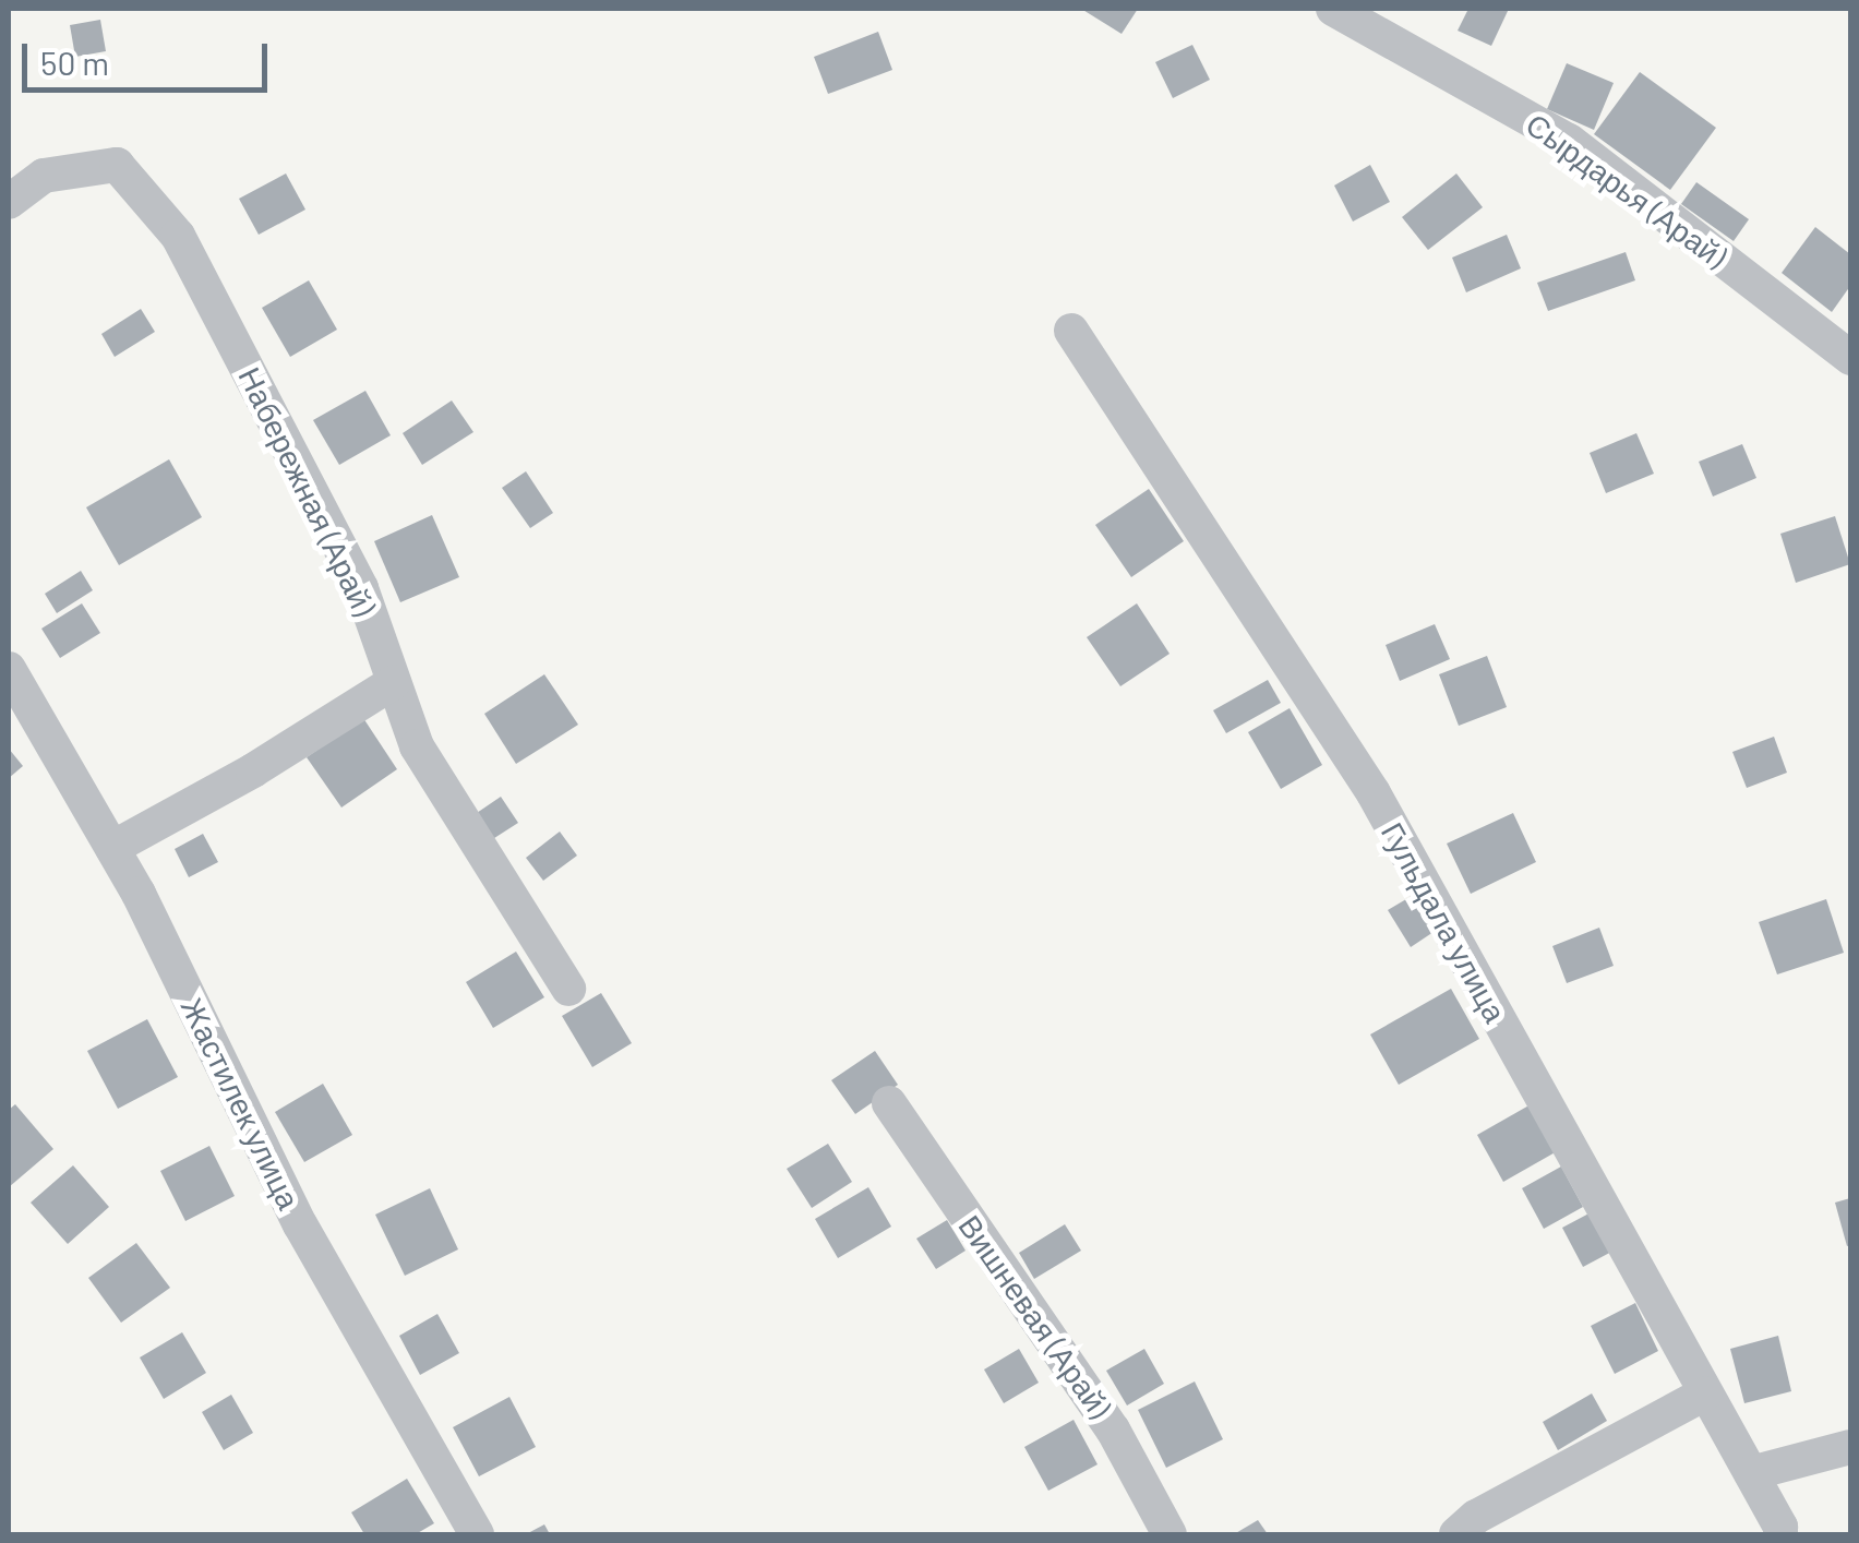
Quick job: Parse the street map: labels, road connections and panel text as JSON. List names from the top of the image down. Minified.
{"streets":{"street":["Сырдарья (Арай)","Набережная (Арай)","Гульдала улица","Жастилек улица","Вишневая (Арай)"]},"scale_bar":"50 m"}
